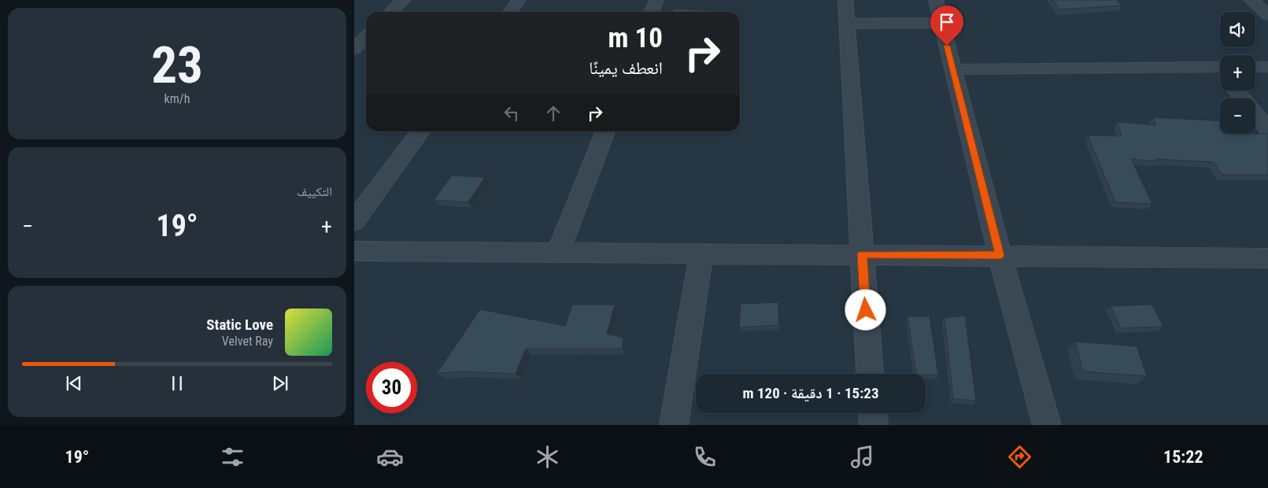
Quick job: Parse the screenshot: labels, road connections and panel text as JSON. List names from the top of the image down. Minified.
{"page":{"tile":[["23","km/h"],"التكييف"],"map_buttons":["+","−"],"turn":["10 m","انعطف يمينًا"],"heat":["−","19°","+"],"song":["Static Love","Velvet Ray"],"limit":"30","trip":"15:23 · 1 دقيقة · 120 m","tabs":["15:22","19°"]}}
